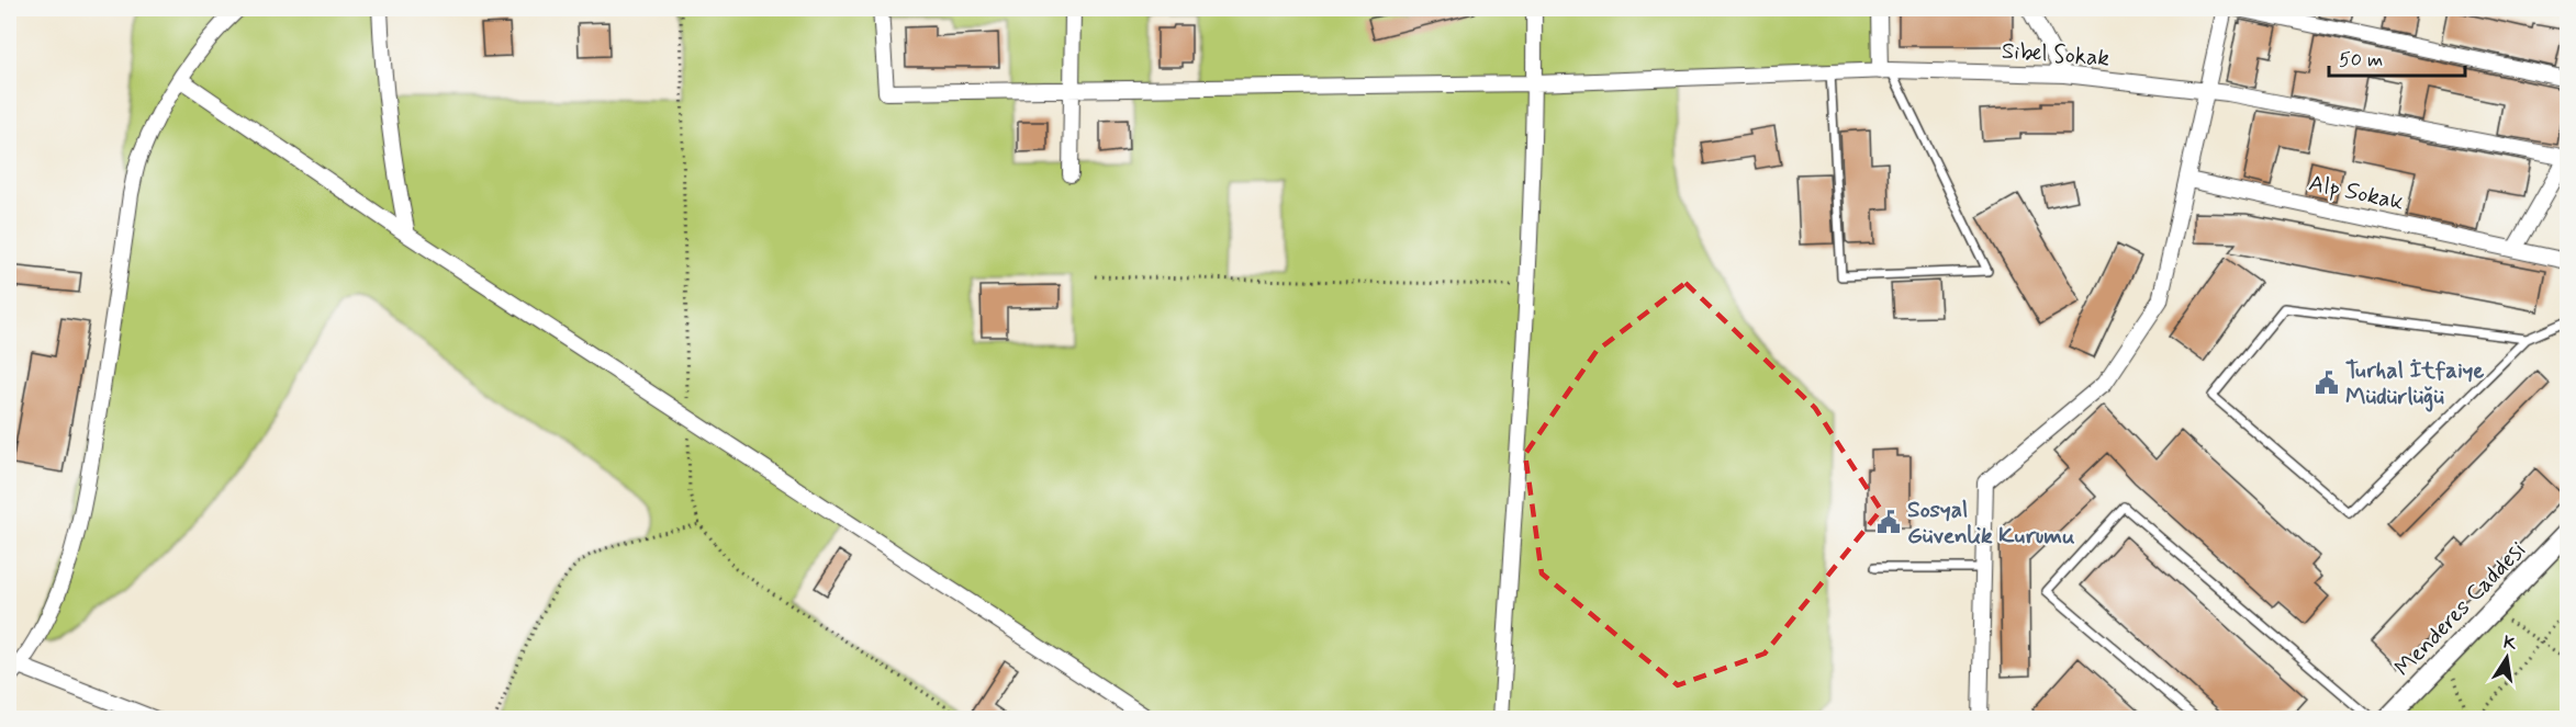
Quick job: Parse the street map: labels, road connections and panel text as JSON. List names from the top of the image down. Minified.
{"streets":{"street":["Sibel Sokak","Alp Sokak","Menderes Caddesi"]},"places":{"public building":["Turhal İtfaiye Müdürlüğü","Sosyal Güvenlik Kurumu"]},"scale_bar":"50 m","north":"top"}
